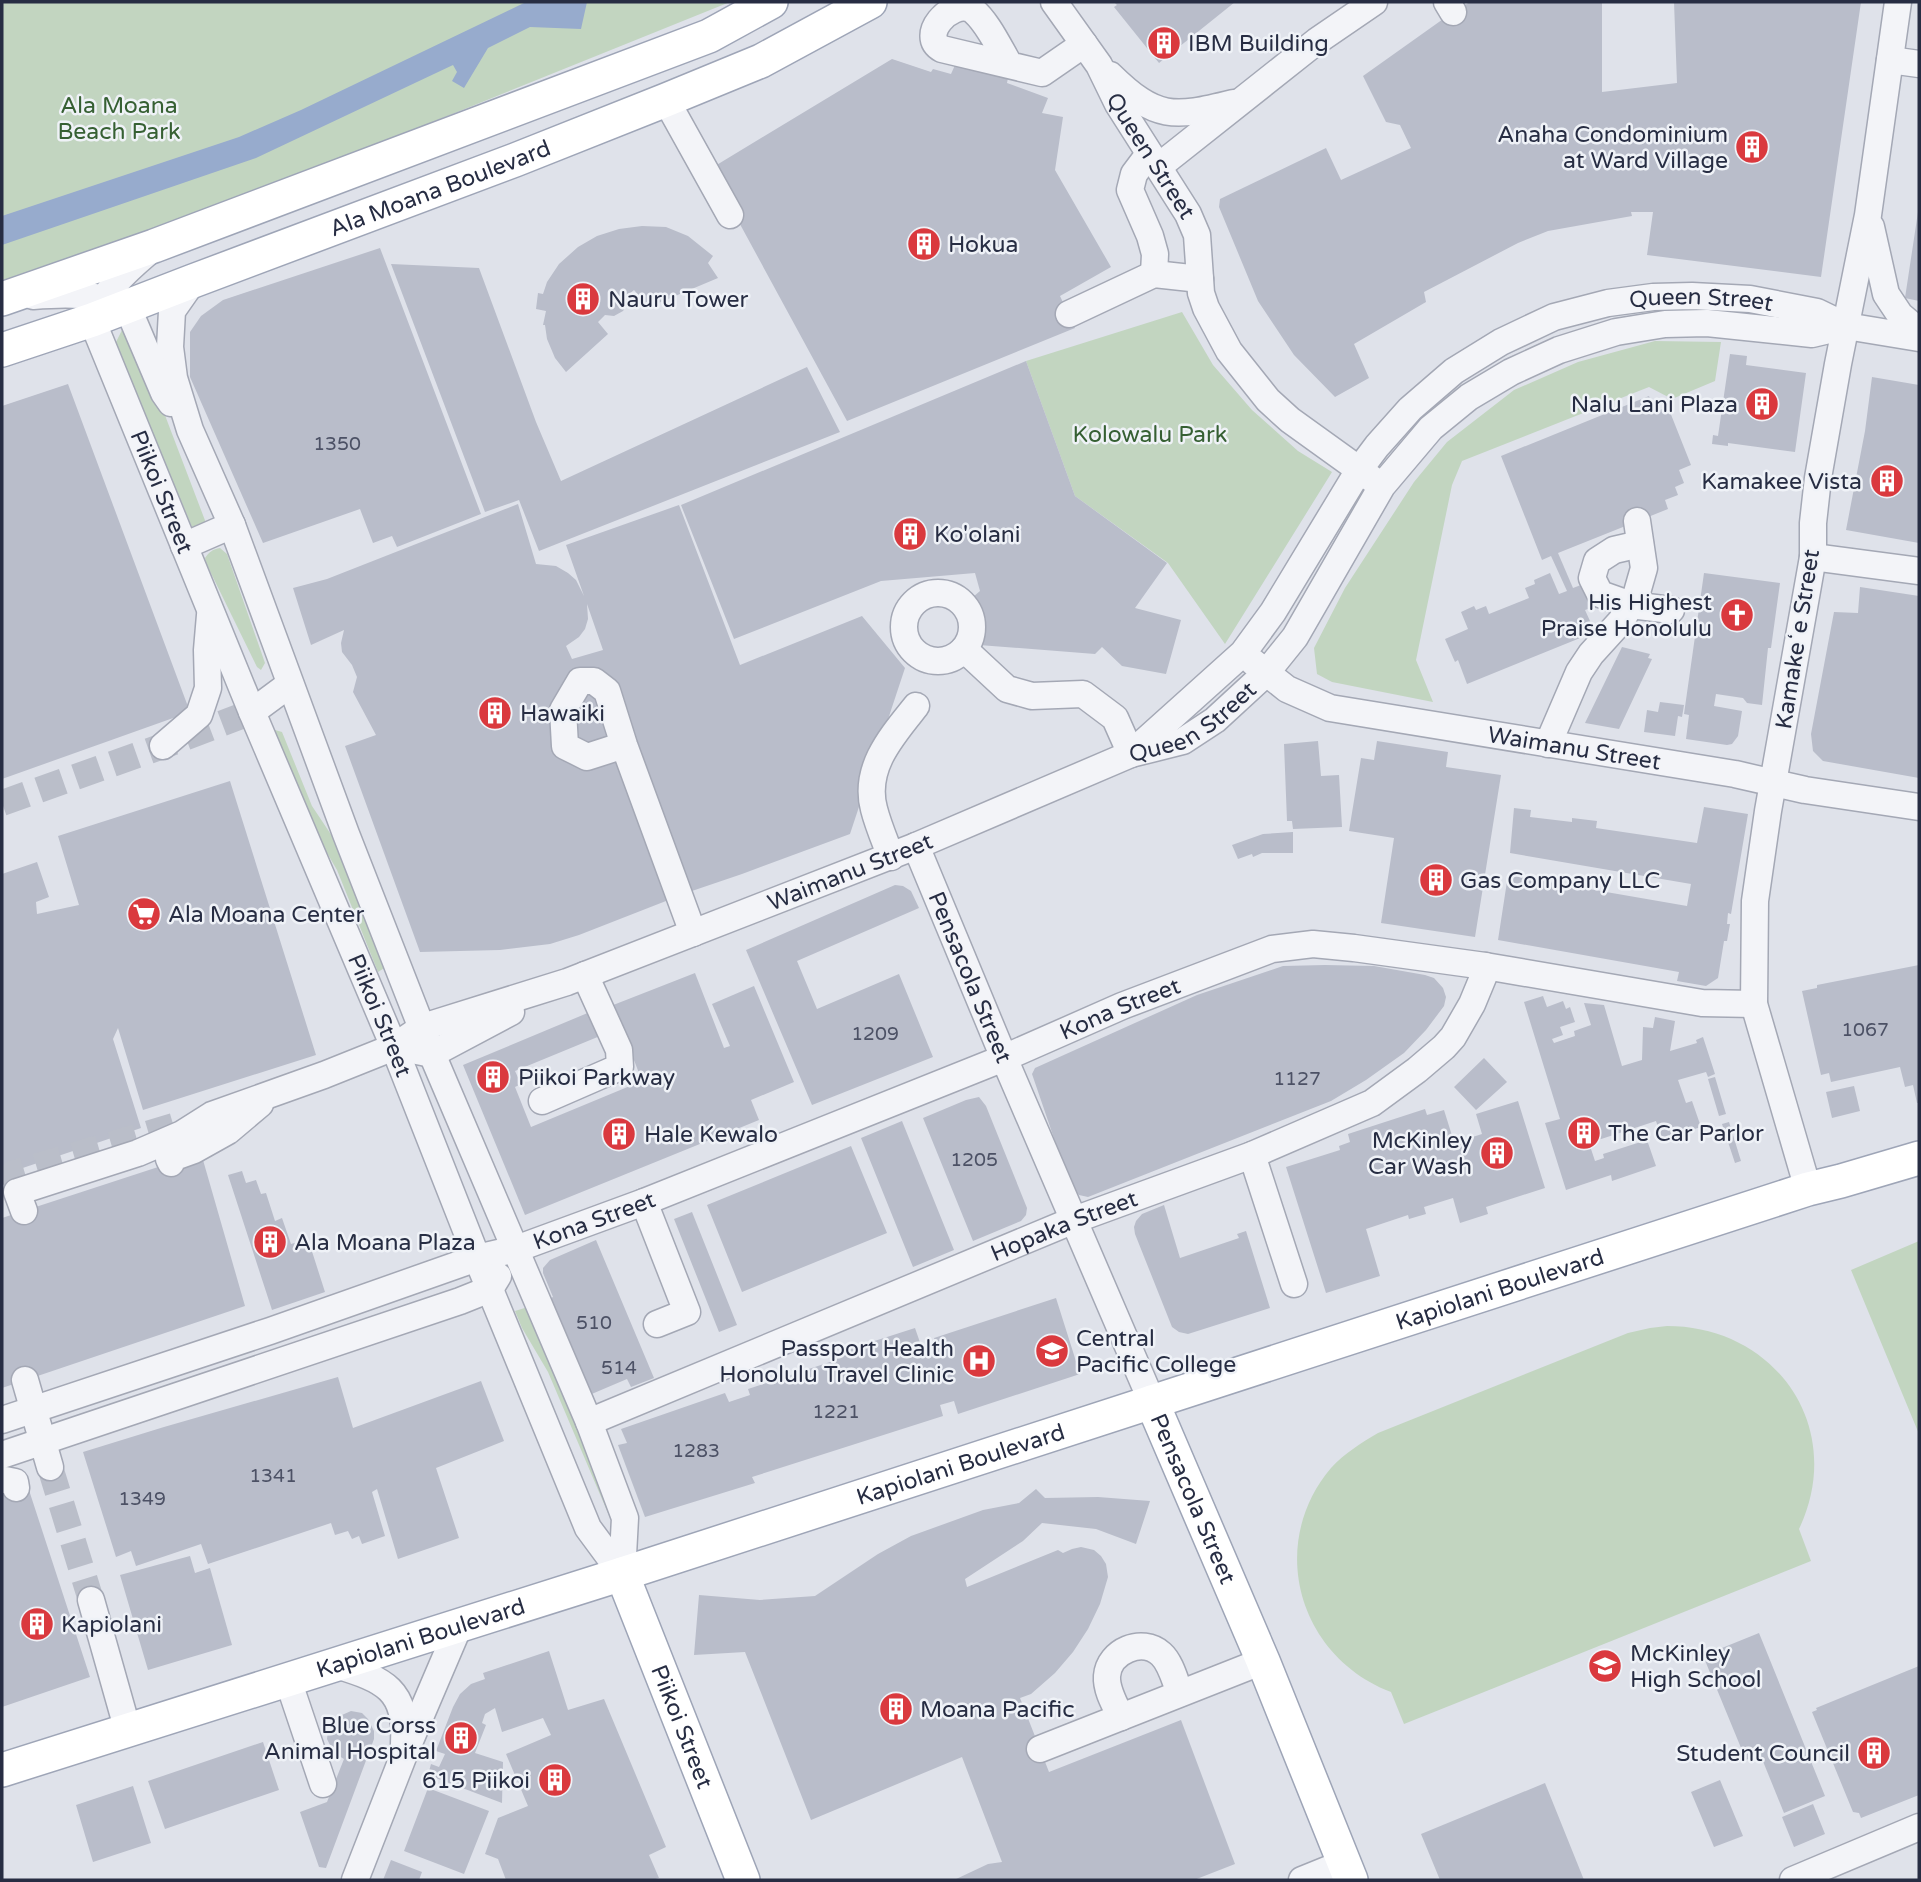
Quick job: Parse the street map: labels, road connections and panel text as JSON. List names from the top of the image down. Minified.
{"streets":{"main road":["Ala Moana Boulevard","Piikoi Street","Pensacola Street","Kapiolani Boulevard"],"street":["Queen Street","Kamakeʻe Street","Waimanu Street","Kona Street","Hopaka Street"]},"crossings":[["Queen Street","Kamakeʻe Street"],["Queen Street","Waimanu Street"],["Ala Moana Boulevard","Piikoi Street"],["Piikoi Street","Waimanu Street"],["Piikoi Street","Kona Street"],["Piikoi Street","Hopaka Street"],["Piikoi Street","Kapiolani Boulevard"],["Kamakeʻe Street","Waimanu Street"],["Kamakeʻe Street","Kona Street"],["Kamakeʻe Street","Kapiolani Boulevard"],["Waimanu Street","Pensacola Street"],["Pensacola Street","Kona Street"],["Pensacola Street","Hopaka Street"],["Pensacola Street","Kapiolani Boulevard"],["Kona Street","Hopaka Street"]],"parks":["Ala Moana Beach Park","Kolowalu Park"],"places":{"building":["IBM Building","Anaha Condominium at Ward Village","Hokua","Nauru Tower","Nalu Lani Plaza","Kamakee Vista","Ko'olani","Hawaiki","Gas Company LLC","Piikoi Parkway","The Car Parlor","Hale Kewalo","McKinley Car Wash","Ala Moana Plaza","Kapiolani","Moana Pacific","Blue Corss Animal Hospital","Student Council","615 Piikoi"],"church":["His Highest Praise Honolulu"],"supermarket":["Ala Moana Center"],"school or university":["Central Pacific College","McKinley High School"],"hospital":["Passport Health Honolulu Travel Clinic"]},"house_numbers":["1350","1067","1209","1127","1205","510","514","1221","1283","1341","1349"]}
